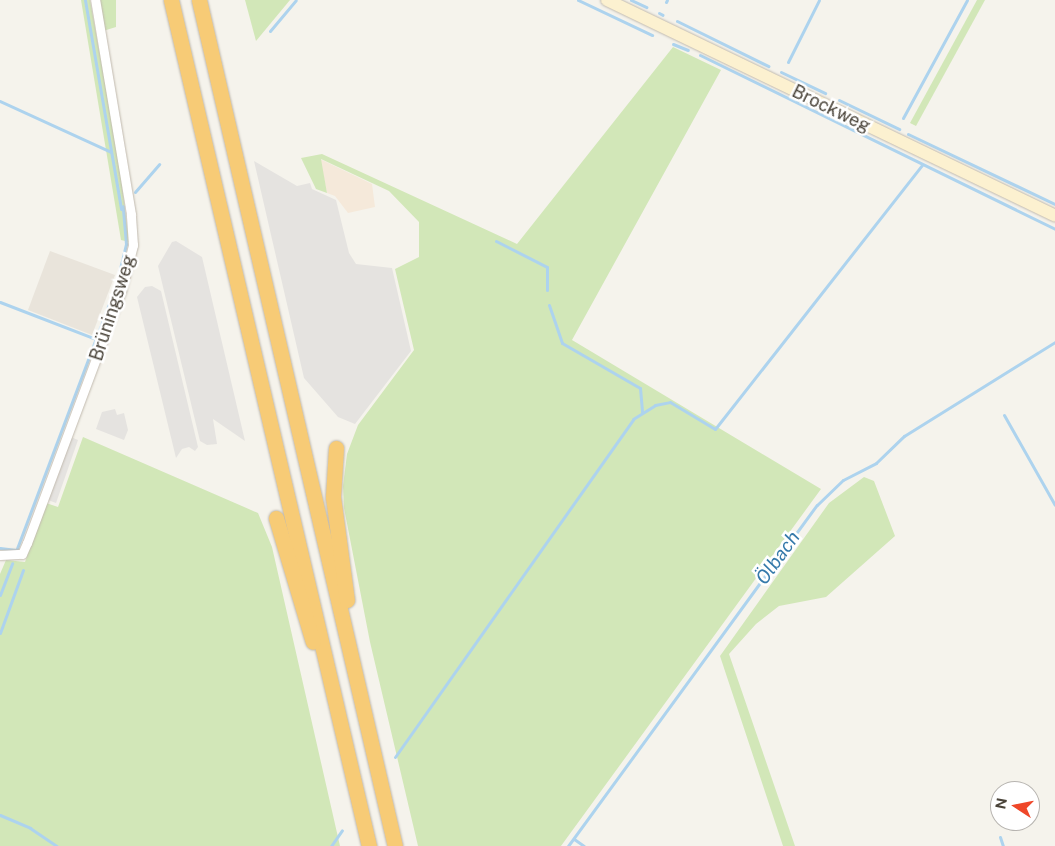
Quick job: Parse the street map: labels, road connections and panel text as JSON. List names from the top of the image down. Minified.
{"streets":{"street":["Brockweg","Brüningsweg"]},"water":["Ölbach"],"north":"left"}
